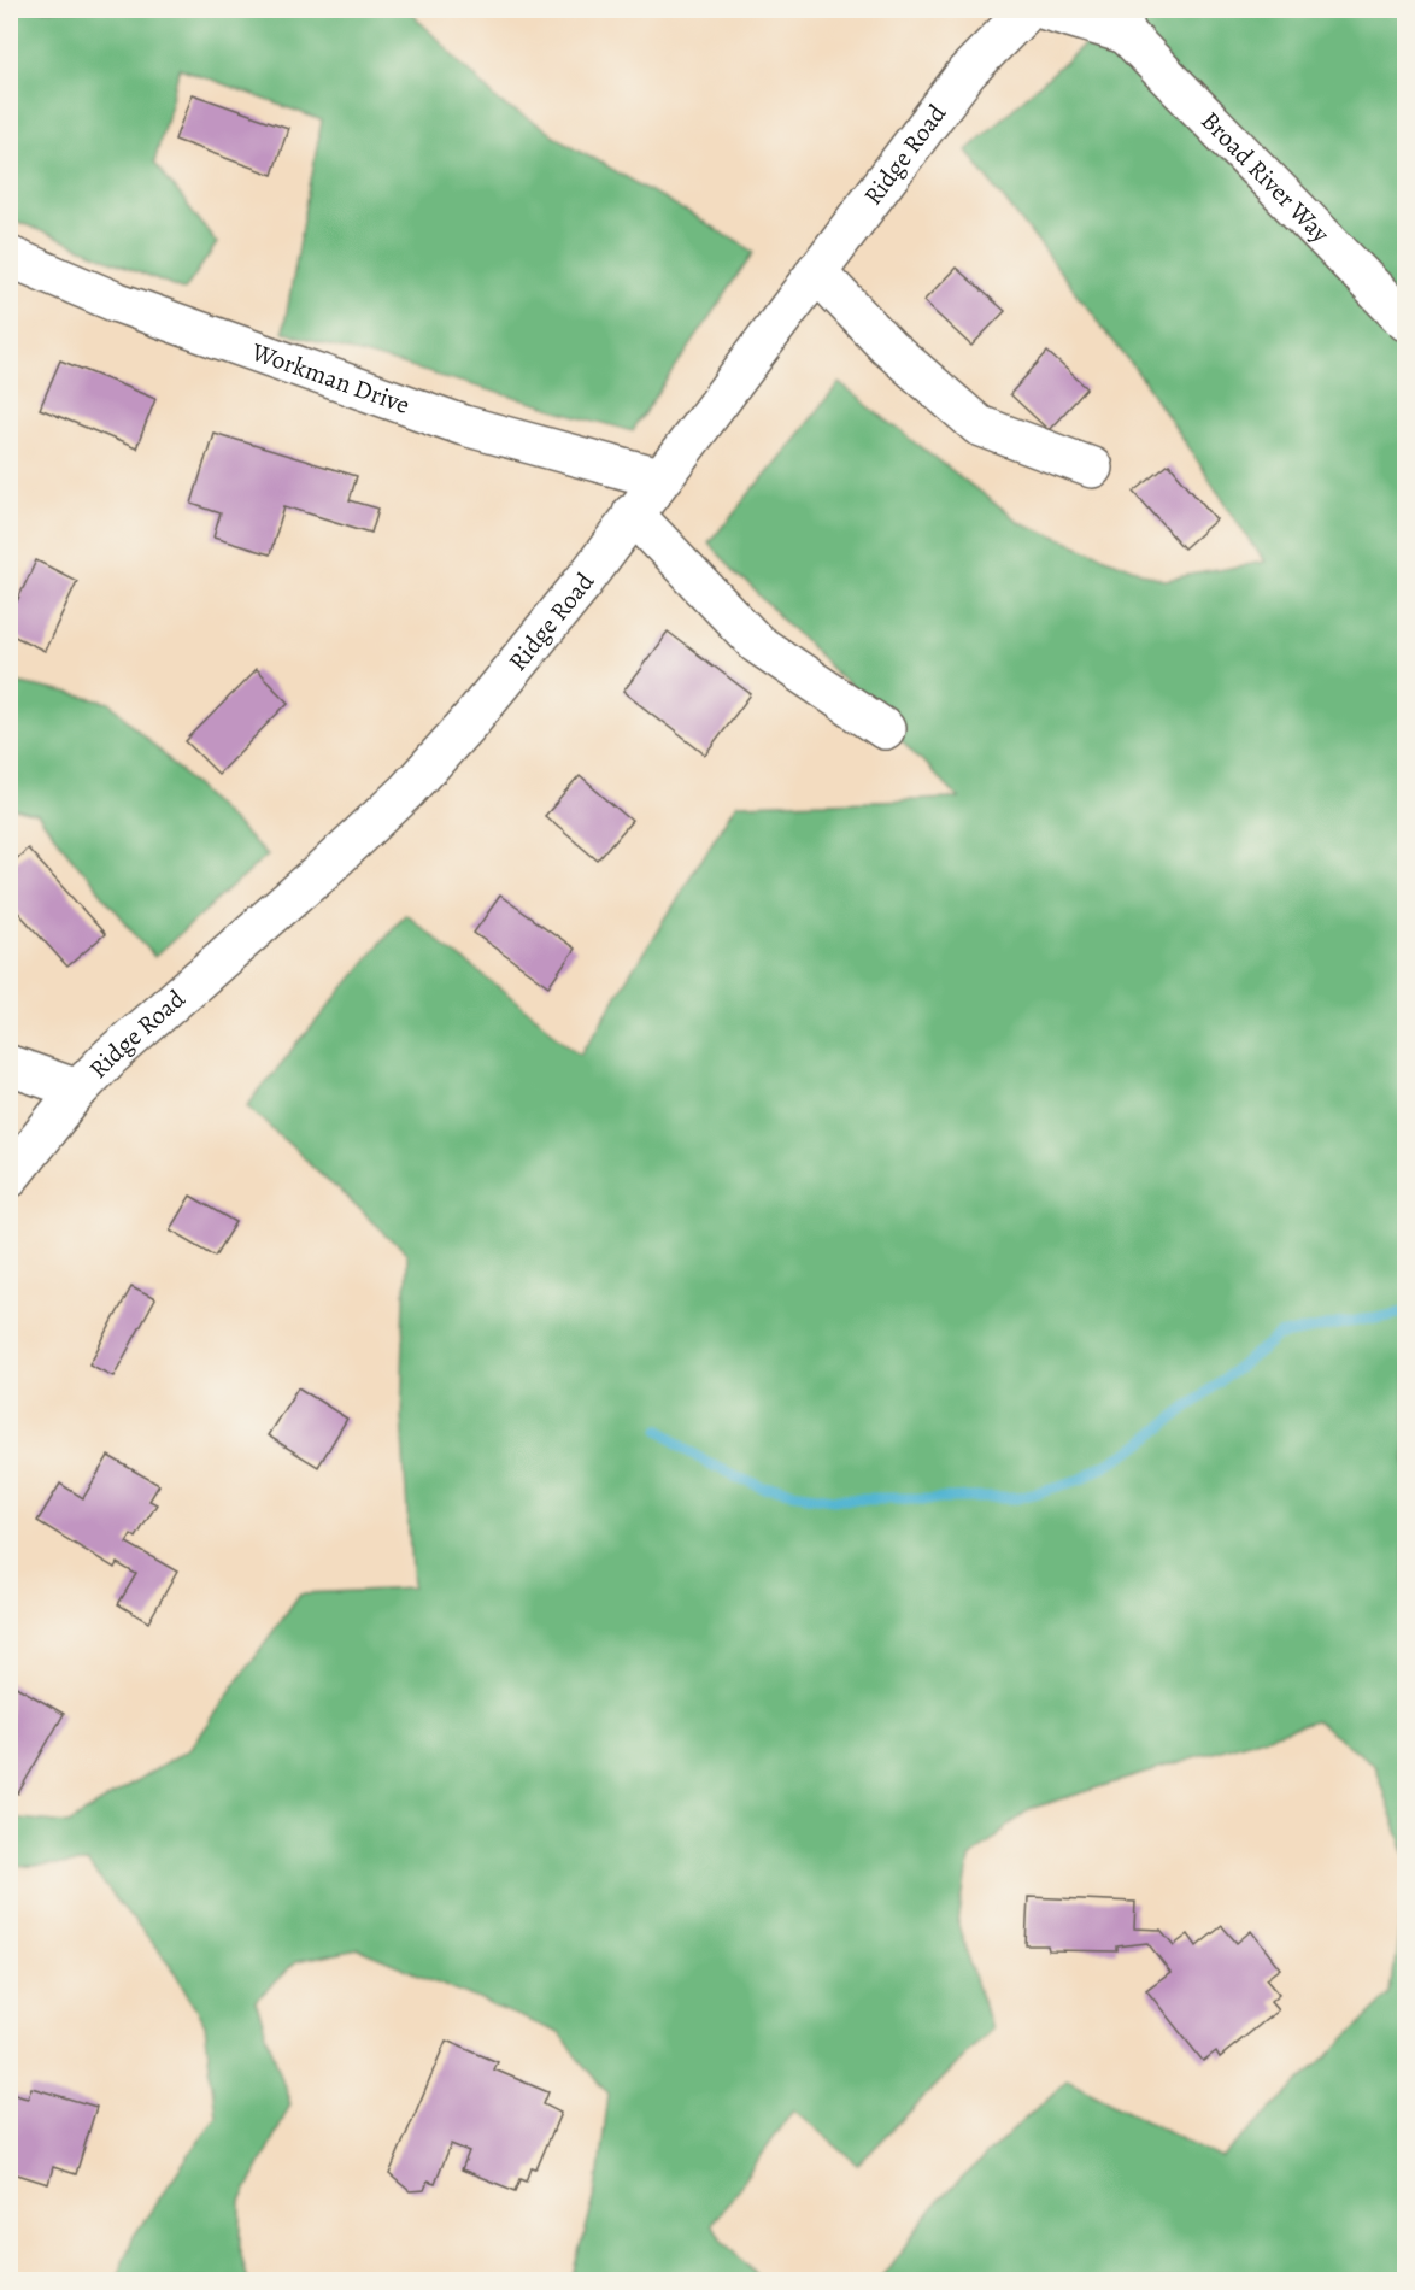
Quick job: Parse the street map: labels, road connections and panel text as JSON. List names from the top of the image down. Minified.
{"streets":{"street":["Ridge Road","Broad River Way","Workman Drive"]},"crossings":[["Ridge Road","Workman Drive"]]}
